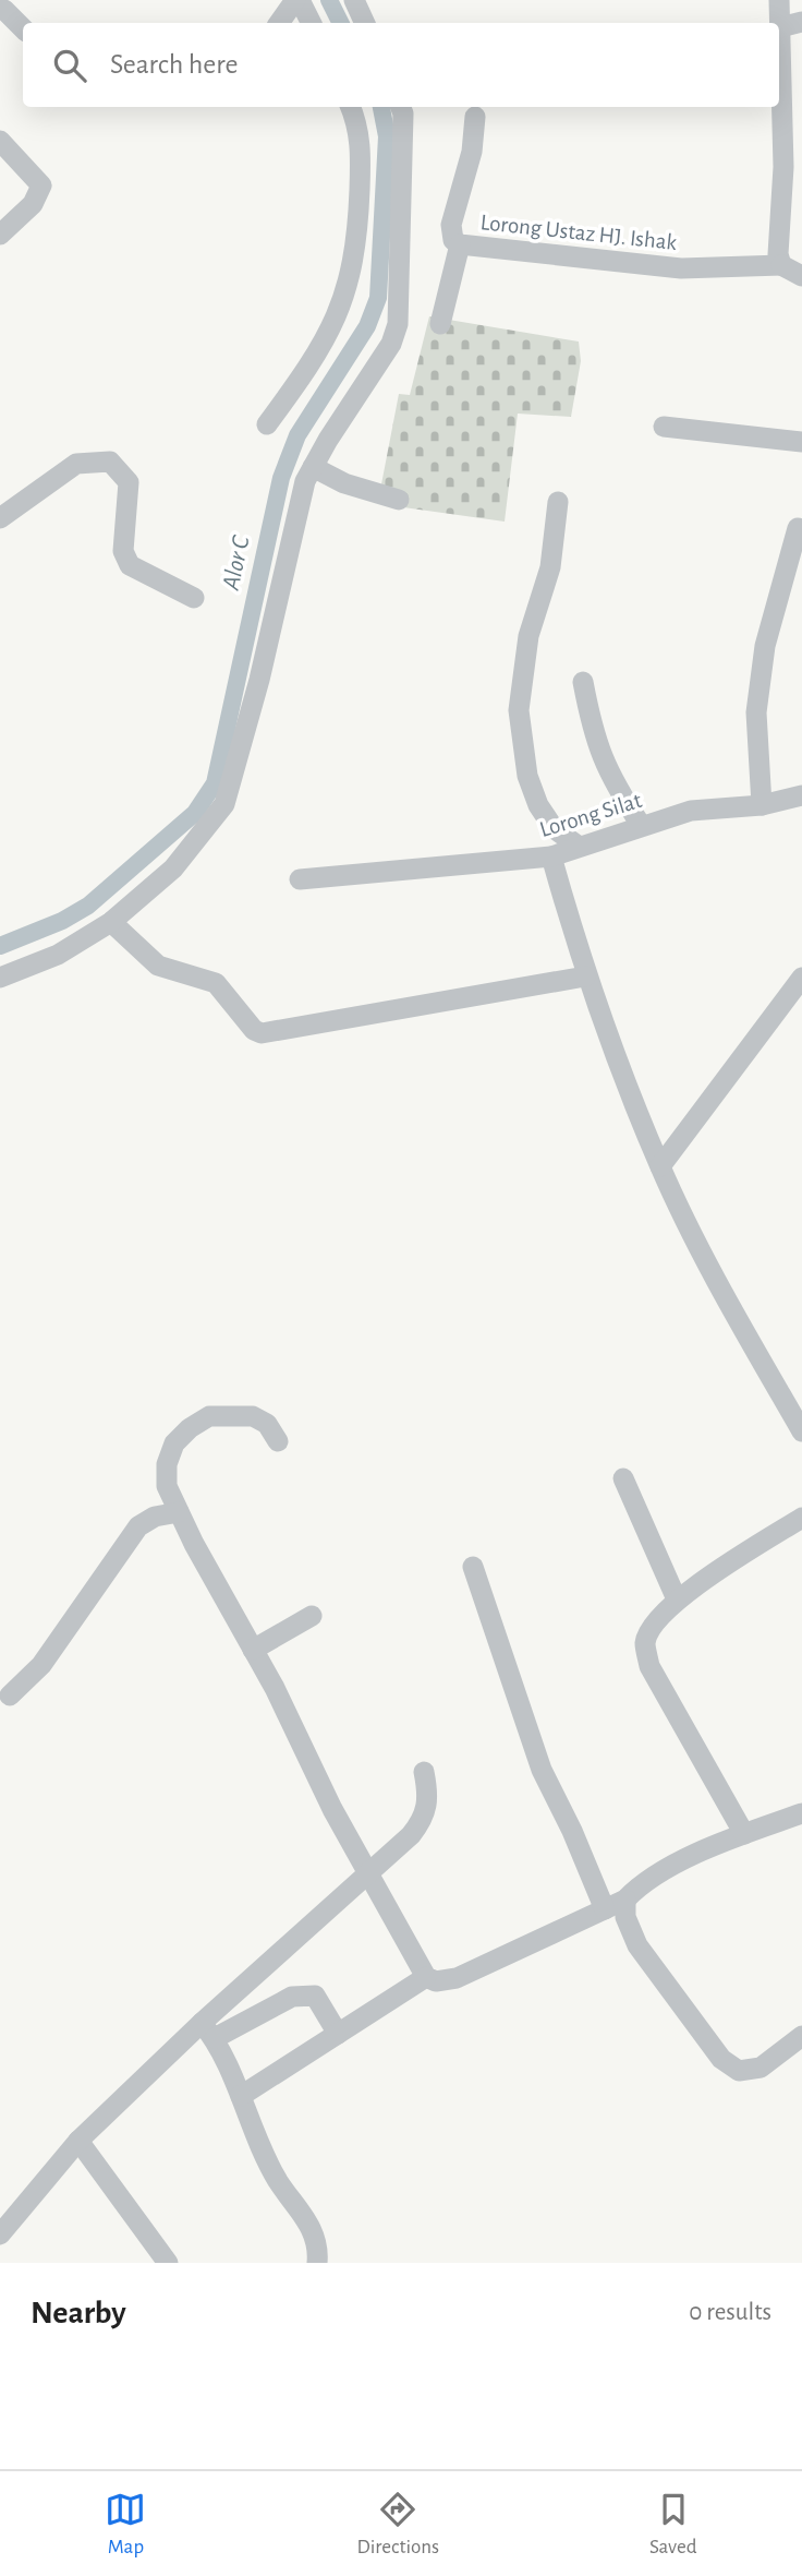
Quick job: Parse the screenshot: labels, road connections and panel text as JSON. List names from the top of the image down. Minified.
{"streets":{"street":["Lorong Ustaz HJ. Ishak","Lorong Silat"]},"water":["Alor C"],"page":{"search":"Search here","heading":["Nearby","0 results"],"nav":["Map","Directions","Saved"]}}
